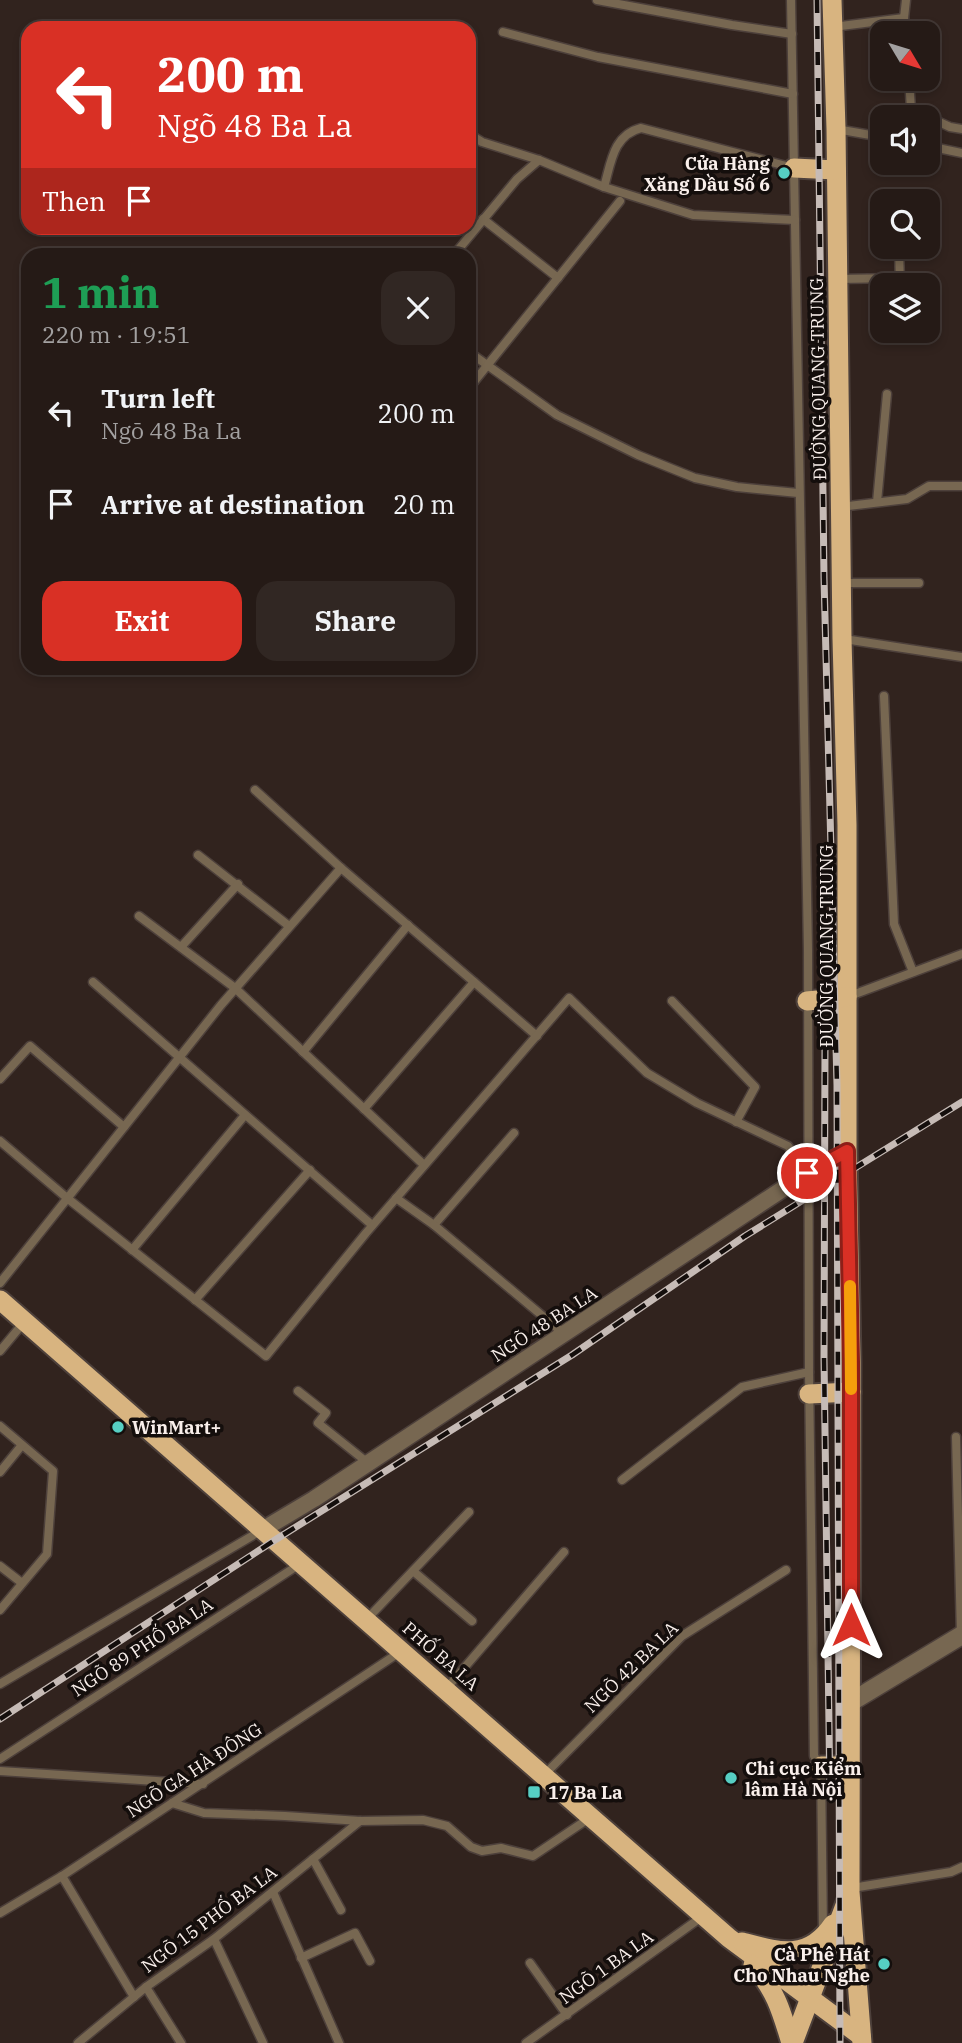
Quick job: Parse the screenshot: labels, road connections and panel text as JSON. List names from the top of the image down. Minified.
{"streets":{"highway":["ĐƯỜNG QUANG TRUNG","PHỐ BA LA"],"street":["NGÕ 48 BA LA"],"lane":["NGÕ 89 PHỐ BA LA","NGÕ 42 BA LA","NGÕ GA HÀ ĐÔNG","NGÕ 15 PHỐ BA LA","NGÕ 1 BA LA"]},"crossings":[["ĐƯỜNG QUANG TRUNG","NGÕ 48 BA LA"],["ĐƯỜNG QUANG TRUNG","PHỐ BA LA"],["NGÕ 48 BA LA","PHỐ BA LA"],["NGÕ 89 PHỐ BA LA","PHỐ BA LA"],["PHỐ BA LA","NGÕ 42 BA LA"],["PHỐ BA LA","NGÕ GA HÀ ĐÔNG"],["PHỐ BA LA","NGÕ 1 BA LA"]],"places":{"other":["Cửa Hàng Xăng Dầu Số 6","WinMart+","Chi cục Kiểm lâm Hà Nội","Cà Phê Hát Cho Nhau Nghe"],"transit":["17 Ba La"]},"north":"bottom right","page":{"turn":["200 m","Ngõ 48 Ba La"],"then":"Then","heading":["1 min","220 m · 19:51"],"list":[{"name":"Turn left","note":"Ngõ 48 Ba La","value":"200 m"},{"name":"Arrive at destination","value":"20 m"}],"buttons":["Exit","Share"]}}
